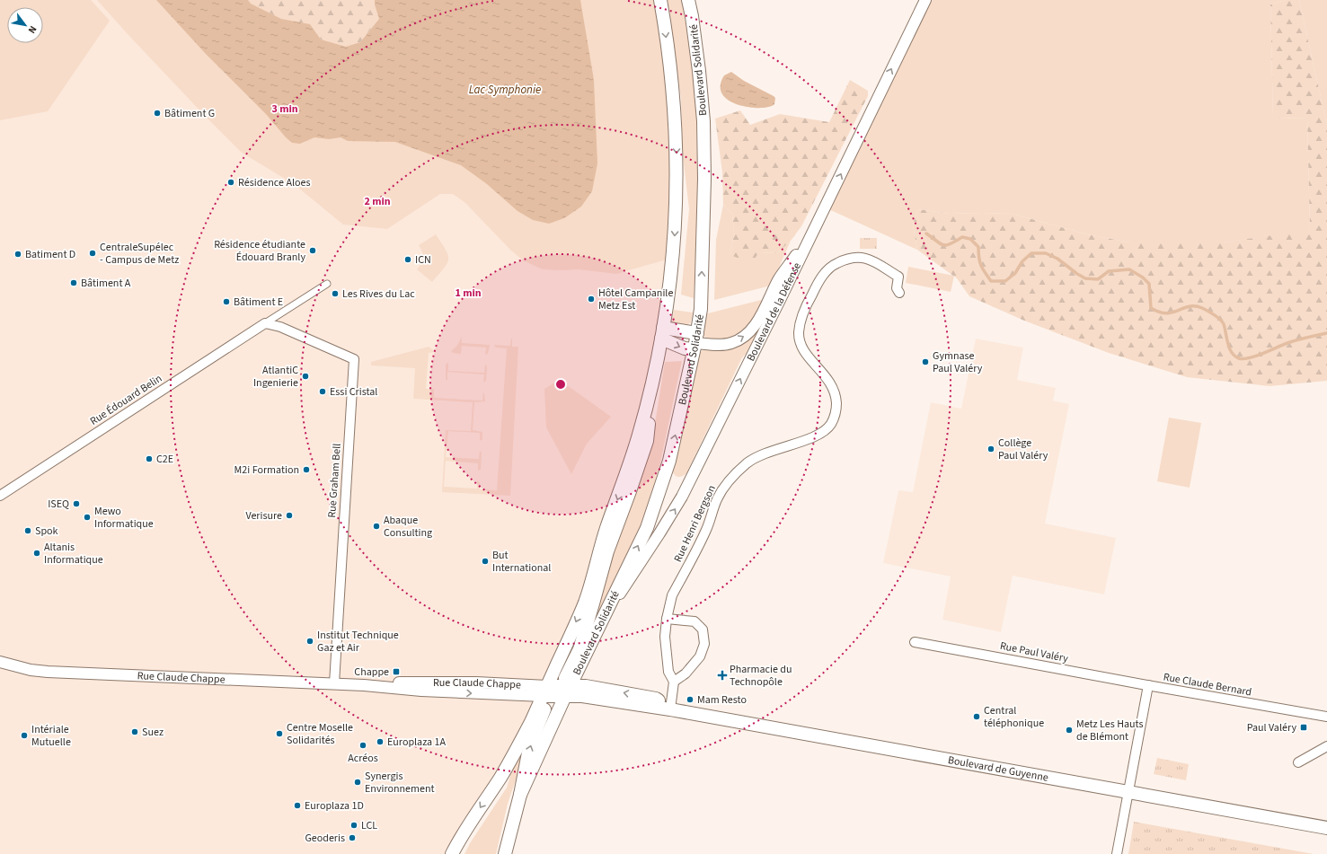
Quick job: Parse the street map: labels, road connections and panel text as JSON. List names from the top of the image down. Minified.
{"streets":{"main road":["Boulevard Solidarité","Boulevard de Guyenne"],"street":["Boulevard de la Défense","Rue Édouard Belin","Rue Graham Bell","Rue Henri Bergson","Rue Paul Valéry","Rue Claude Chappe","Rue Claude Bernard"]},"crossings":[["Boulevard Solidarité","Boulevard de la Défense"],["Boulevard Solidarité","Rue Claude Chappe"],["Boulevard Solidarité","Boulevard de Guyenne"],["Rue Édouard Belin","Rue Graham Bell"],["Rue Graham Bell","Rue Claude Chappe"],["Rue Henri Bergson","Boulevard de Guyenne"],["Rue Paul Valéry","Rue Claude Bernard"],["Rue Claude Chappe","Boulevard de Guyenne"],["Rue Claude Bernard","Boulevard de Guyenne"]],"one_way":["Boulevard de la Défense"],"water":["Lac Symphonie"],"places":{"other":["Bâtiment G","Résidence Aloes","Résidence étudiante Édouard Branly","CentraleSupélec - Campus de Metz","Batiment D","ICN","Bâtiment A","Les Rives du Lac","Hôtel Campanile Metz Est","Bâtiment E","Gymnase Paul Valéry","AtlantiC Ingenierie","Essi Cristal","Collège Paul Valéry","C2E","M2i Formation","ISEQ","Verisure","Mewo Informatique","Abaque Consulting","Spok","Altanis Informatique","But International","Institut Technique Gaz et Air","Mam Resto","Central téléphonique","Metz Les Hauts de Blémont","Suez","Centre Moselle Solidarités","Intériale Mutuelle","Europlaza 1A","Acréos","Synergis Environnement","Europlaza 1D","LCL","Geoderis"],"transit":["Chappe","Paul Valéry"],"health":["Pharmacie du Technopôle"]},"north":"bottom right","rings":["3 min","2 min","1 min"]}
